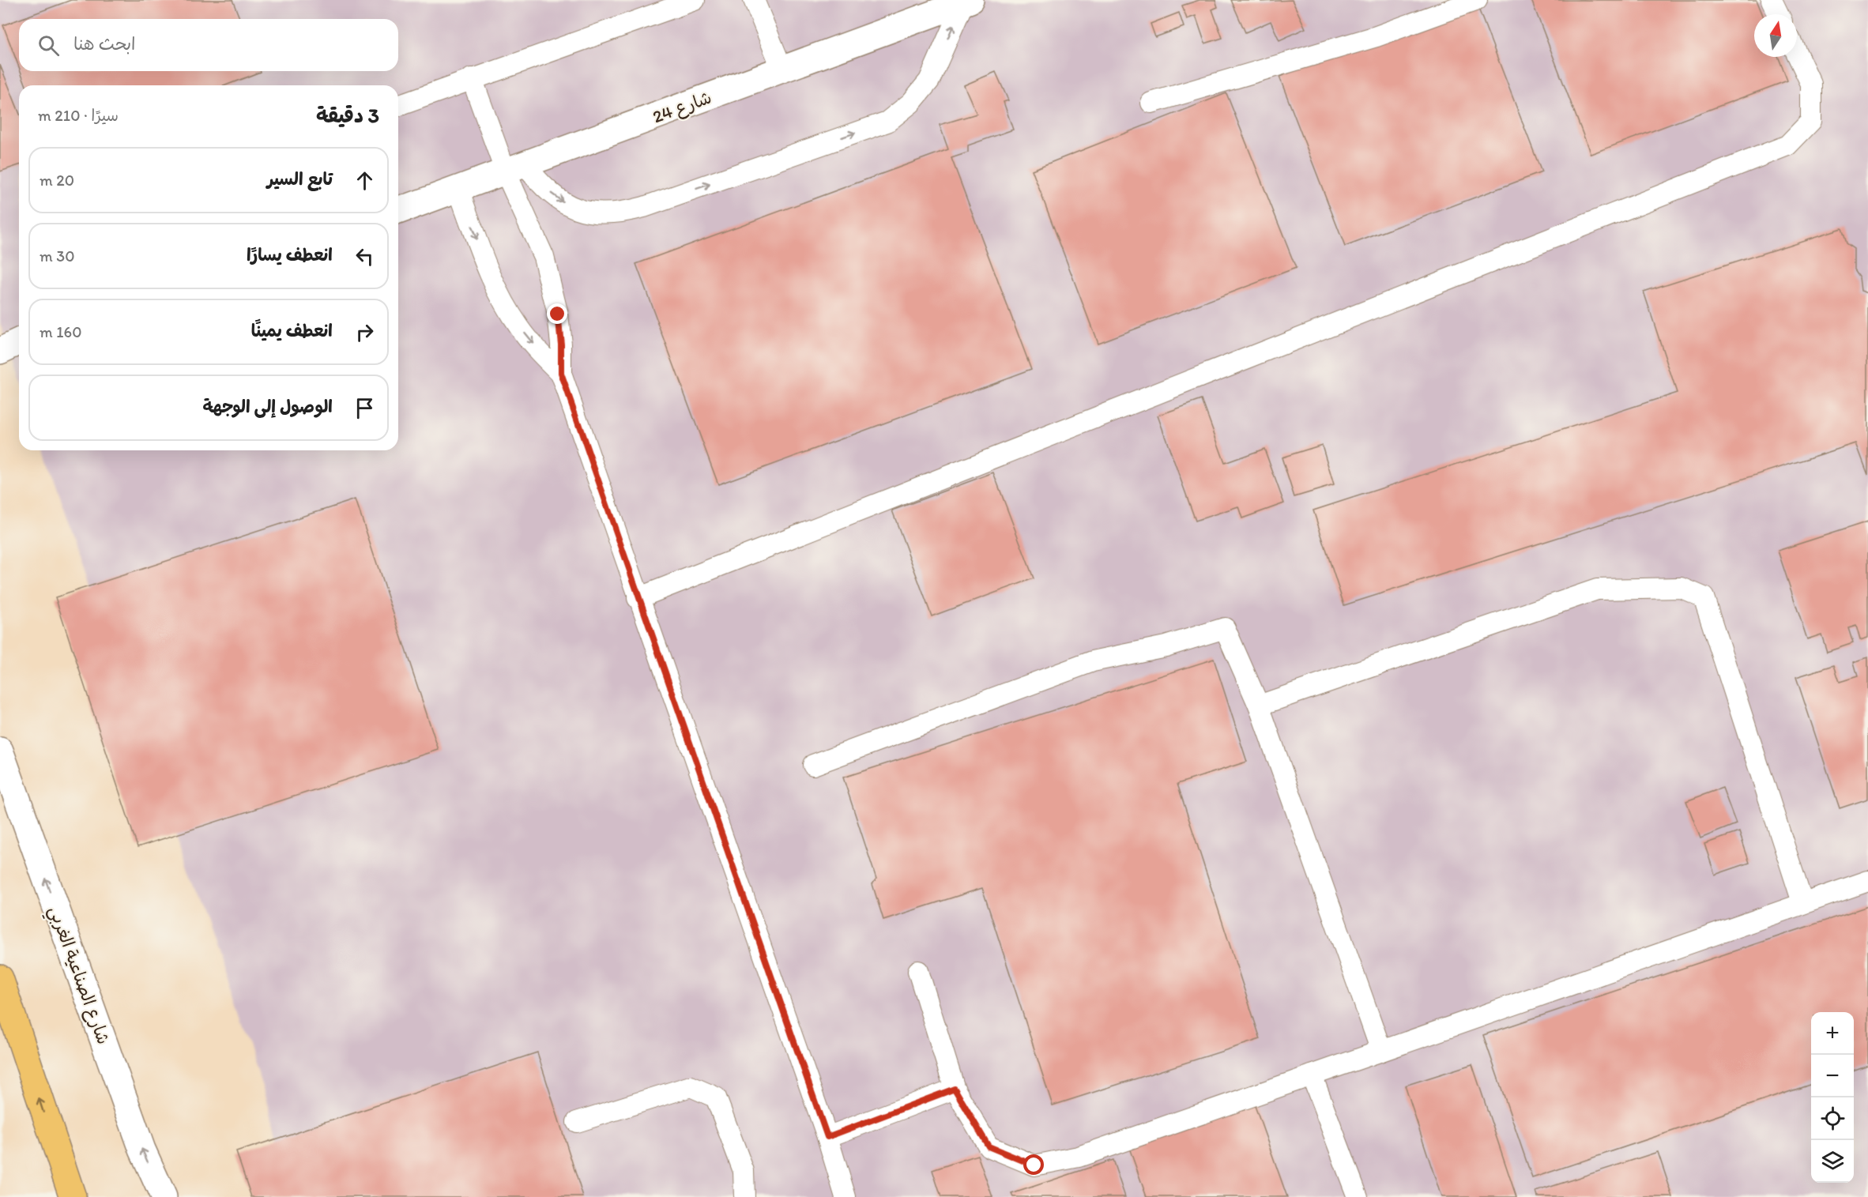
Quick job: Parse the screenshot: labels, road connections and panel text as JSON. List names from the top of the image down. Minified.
{"streets":{"street":["شارع 24","شارع الصناعية الغربي"]},"one_way":["شارع الصناعية الغربي"],"north":"top","page":{"search":"ابحث هنا","heading":["3 دقيقة","سيرًا · 210 m"],"list":[["تابع السير","20 m"],["انعطف يسارًا","30 m"],["انعطف يمينًا","160 m"],"الوصول إلى الوجهة"],"map_buttons":["+","−"]}}
